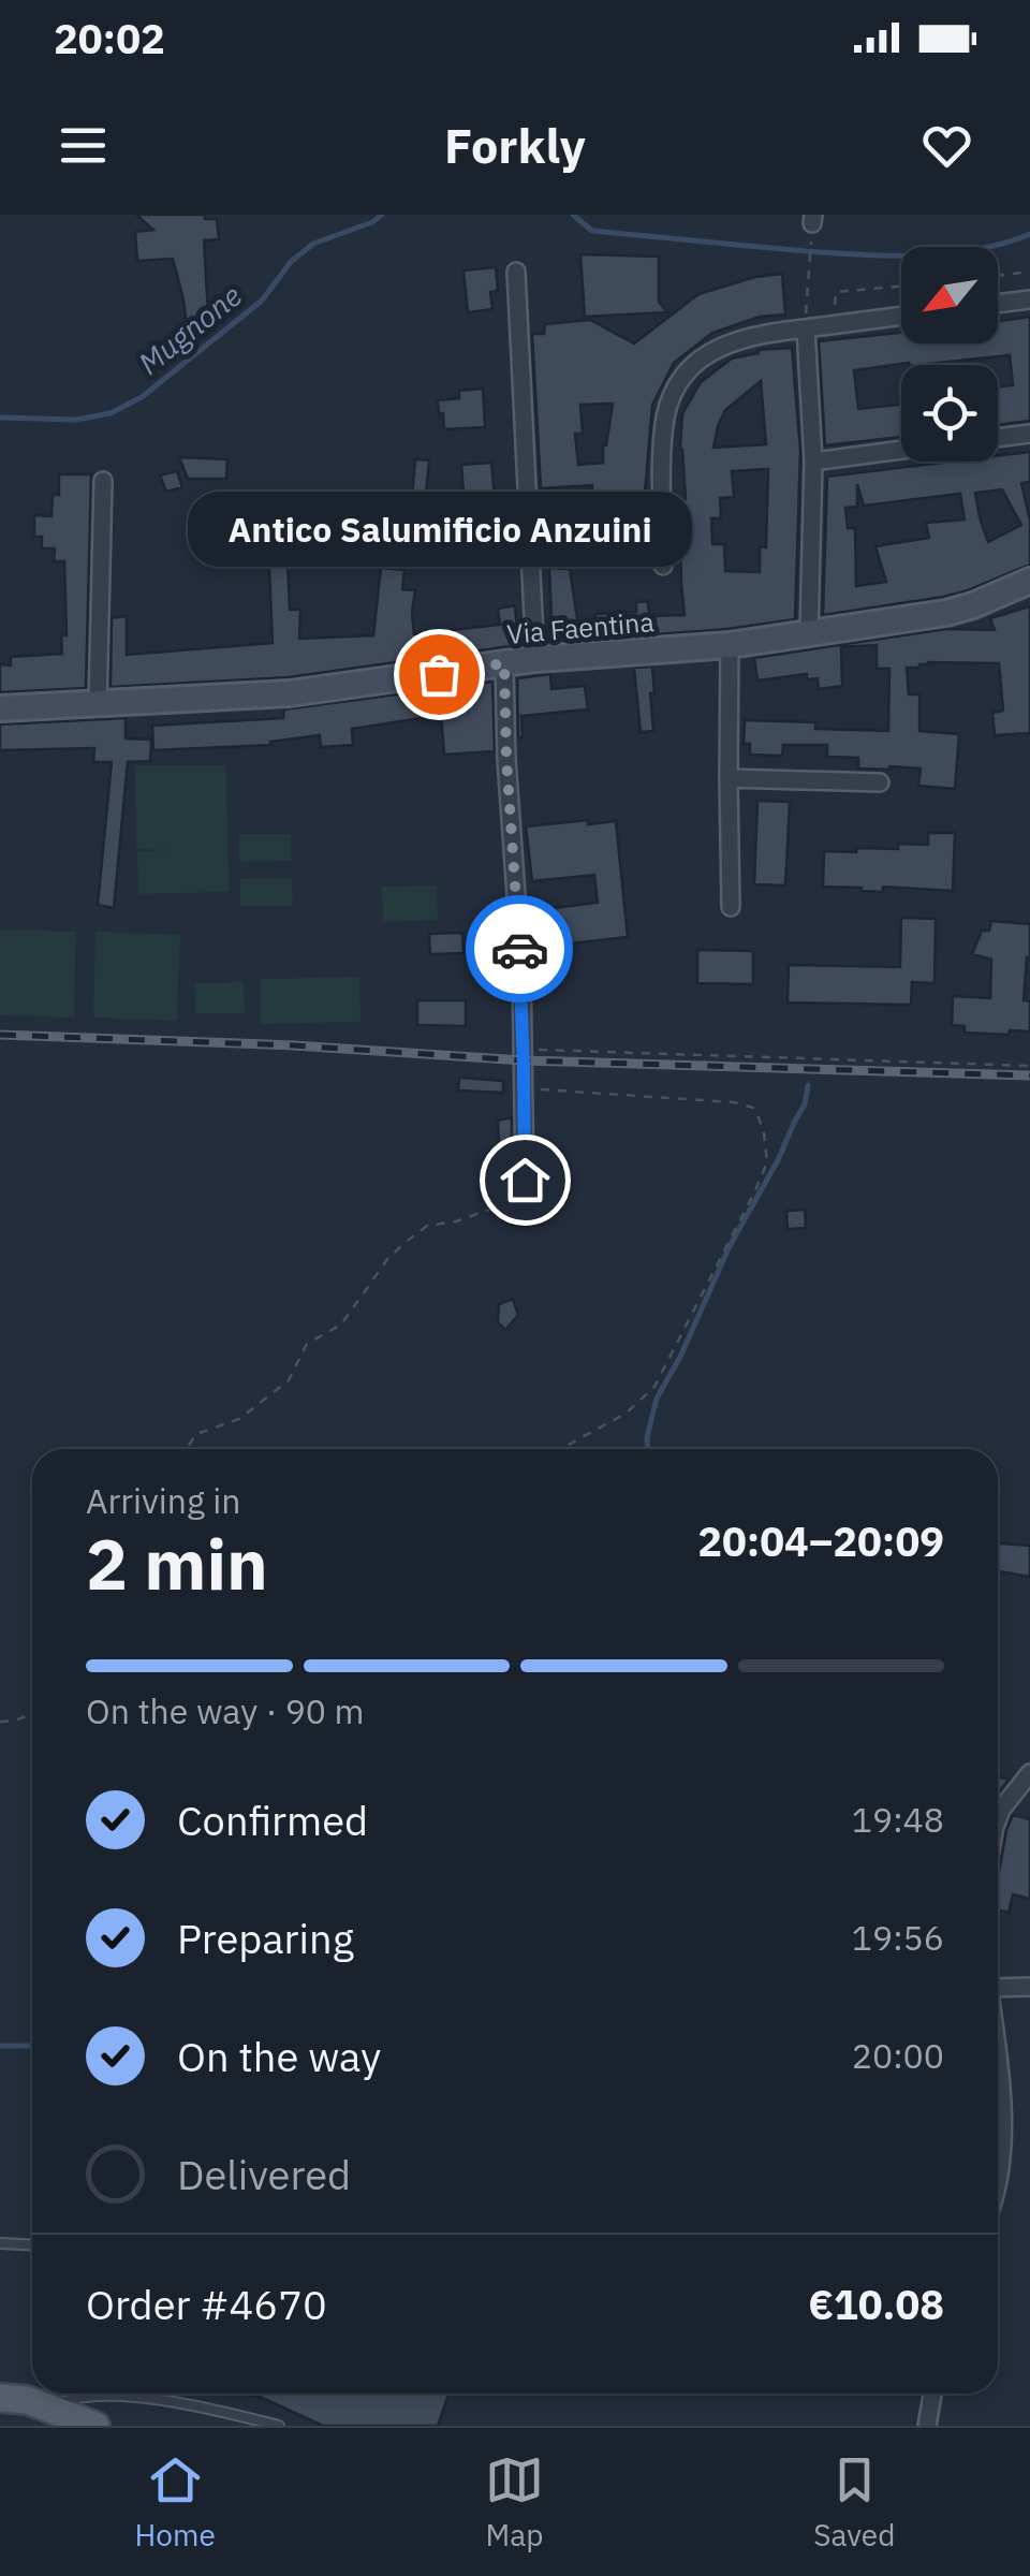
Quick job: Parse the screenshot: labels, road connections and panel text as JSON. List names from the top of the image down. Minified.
{"streets":{"street":["Via Faentina"]},"water":["Mugnone"],"places":["Antico Salumificio Anzuini"],"north":"bottom left","page":{"status":"20:02","header":"Forkly","bubble":"Antico Salumificio Anzuini","heading":["2 min","Arriving in","20:04–20:09"],"panel":["Order #4670","€10.08"],"bar":"On the way · 90 m","list":[["Confirmed","19:48"],["Preparing","19:56"],["On the way","20:00"],"Delivered"],"tabs":["Home","Map","Saved"]}}
